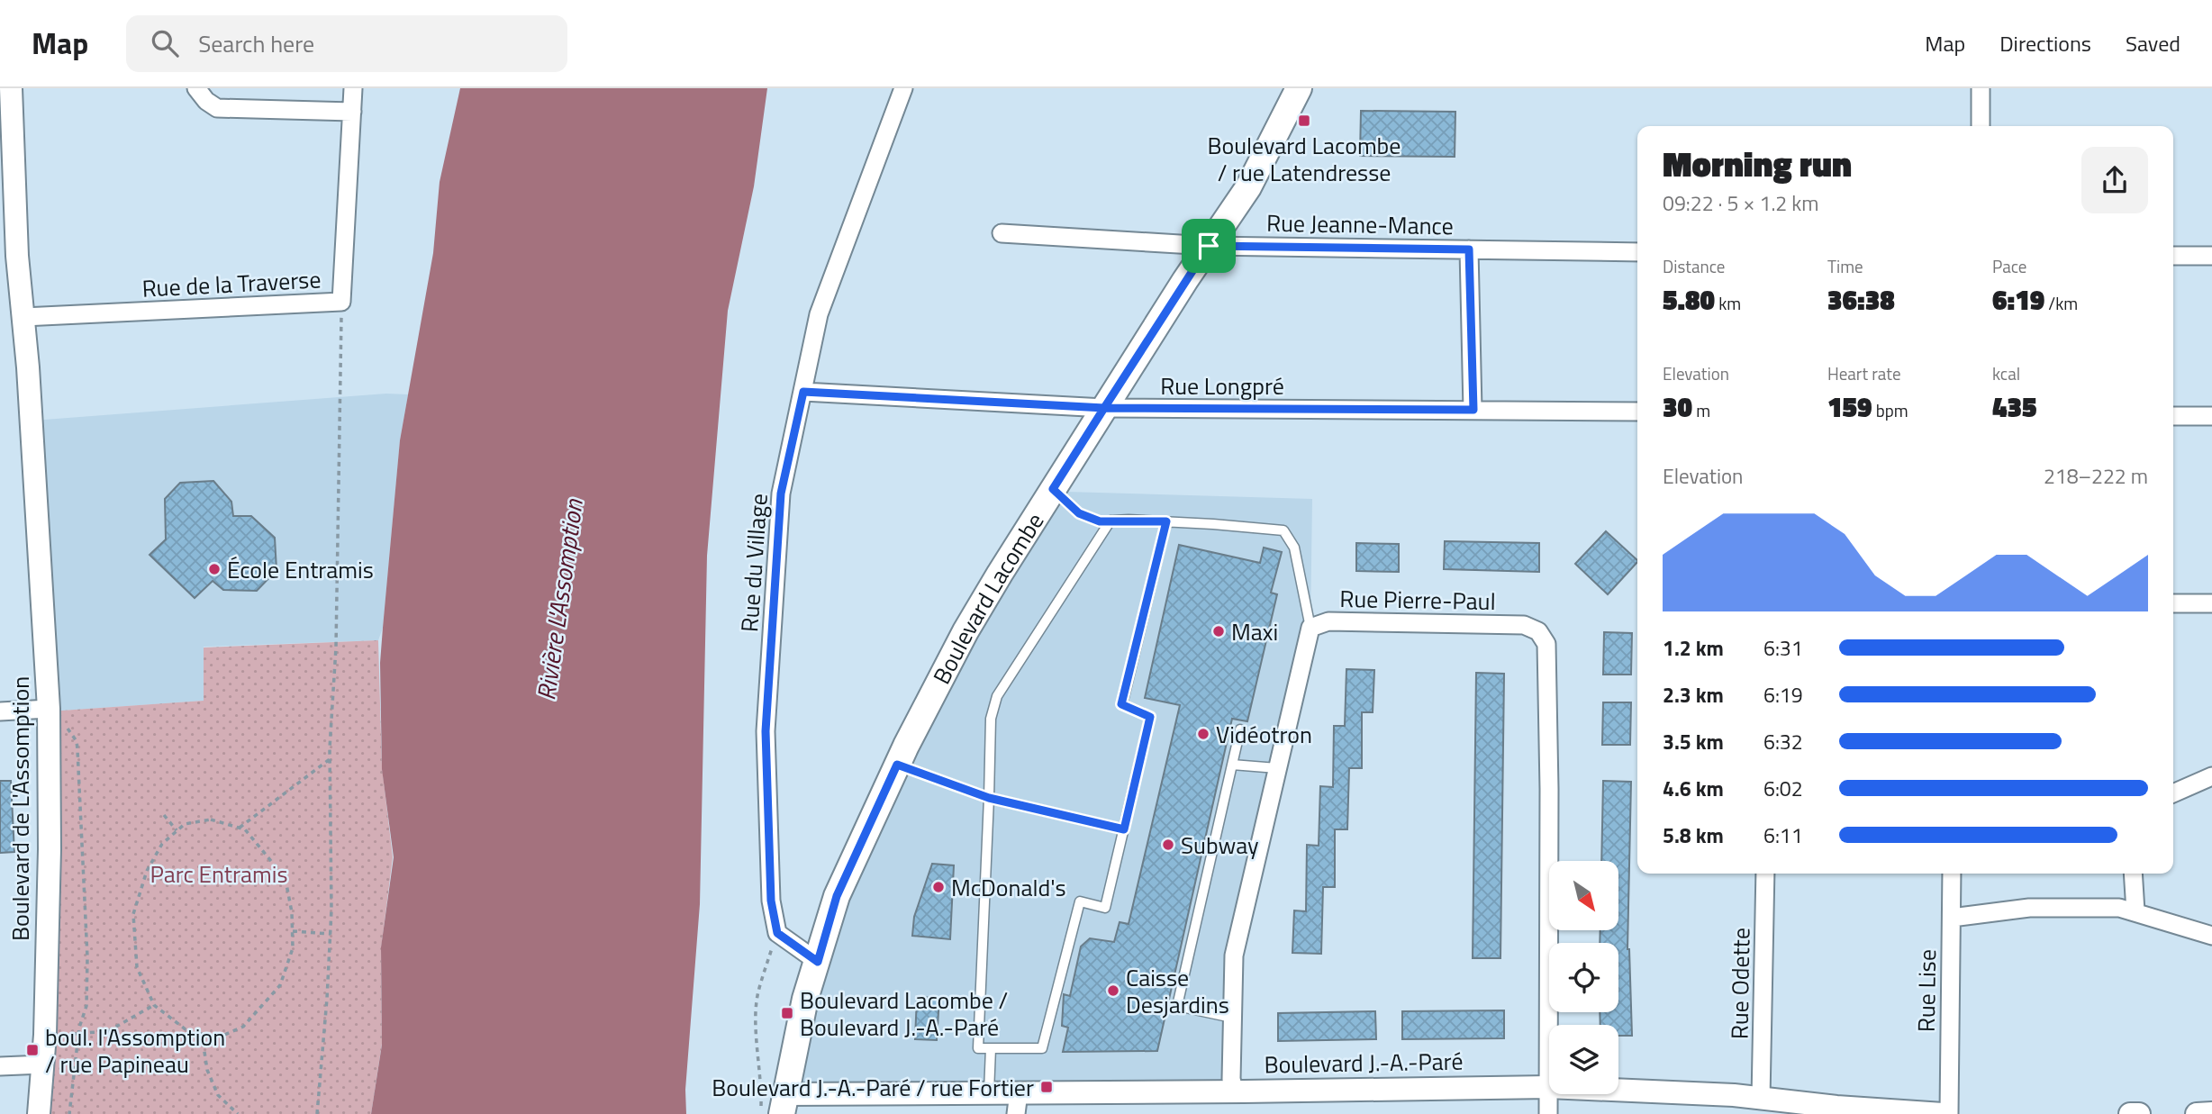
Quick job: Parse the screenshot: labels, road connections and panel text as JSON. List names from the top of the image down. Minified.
{"streets":{"main road":["Boulevard Lacombe"],"street":["Rue Jeanne-Mance","Rue de la Traverse","Rue Longpré","Rue du Village","Rue Pierre-Paul","Boulevard de L'Assomption","Rue Odette","Rue Lise","Boulevard J.-A.-Paré"]},"crossings":[["Rue Jeanne-Mance","Boulevard Lacombe"],["Rue de la Traverse","Boulevard de L'Assomption"],["Rue Longpré","Rue du Village"],["Rue Longpré","Boulevard Lacombe"],["Boulevard Lacombe","Boulevard J.-A.-Paré"],["Rue Pierre-Paul","Boulevard J.-A.-Paré"],["Rue Odette","Boulevard J.-A.-Paré"]],"water":["Rivière L'Assomption"],"parks":["Parc Entramis"],"places":{"transit":["Boulevard Lacombe / rue Latendresse","Boulevard Lacombe / Boulevard J.-A.-Paré","boul. l'Assomption / rue Papineau","Boulevard J.-A.-Paré / rue Fortier"],"other":["École Entramis","Maxi","Vidéotron","Subway","McDonald's","Caisse Desjardins"]},"north":"bottom right","page":{"header":"Map","search":"Search here","nav":["Map","Directions","Saved"],"heading":["Morning run","09:22 · 5 × 1.2 km"],"stats":[["Distance","5.80 km"],["Time","36:38"],["Pace","6:19 /km"],["Elevation","30 m"],["Heart rate","159 bpm"],["kcal","435"]],"chart":["Elevation","218–222 m"],"list":[{"name":"1.2 km","note":"6:31"},{"name":"2.3 km","note":"6:19"},{"name":"3.5 km","note":"6:32"},{"name":"4.6 km","note":"6:02"},{"name":"5.8 km","note":"6:11"}]}}
